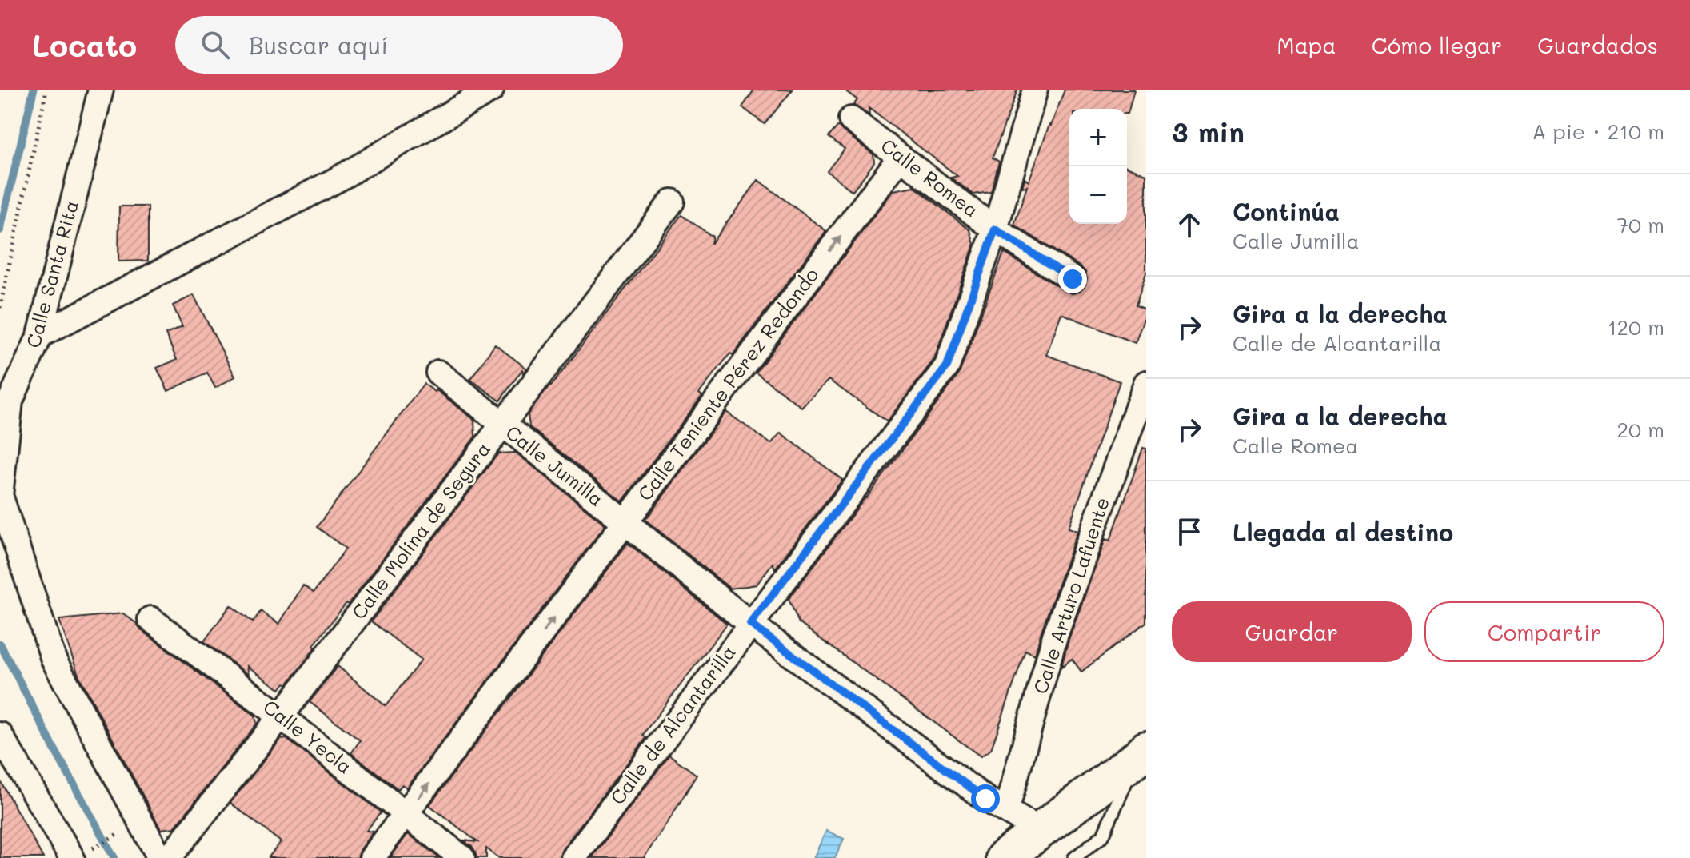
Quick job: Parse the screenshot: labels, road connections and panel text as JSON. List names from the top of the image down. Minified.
{"streets":{"street":["Calle Romea","Calle Santa Rita","Calle Teniente Pérez Redondo","Calle Jumilla","Calle Molina de Segura","Calle Arturo Lafuente","Calle de Alcantarilla","Calle Yecla"]},"crossings":[["Calle Romea","Calle Teniente Pérez Redondo"],["Calle Romea","Calle de Alcantarilla"],["Calle Teniente Pérez Redondo","Calle Jumilla"],["Calle Teniente Pérez Redondo","Calle Yecla"],["Calle Jumilla","Calle Molina de Segura"],["Calle Jumilla","Calle Arturo Lafuente"],["Calle Jumilla","Calle de Alcantarilla"],["Calle Molina de Segura","Calle Yecla"]],"one_way":["Calle Teniente Pérez Redondo"],"page":{"header":"Locato","search":"Buscar aquí","nav":["Mapa","Cómo llegar","Guardados"],"heading":["3 min","A pie · 210 m"],"map_buttons":["+","−"],"list":[["Continúa","Calle Jumilla","70 m"],["Gira a la derecha","Calle de Alcantarilla","120 m"],["Gira a la derecha","Calle Romea","20 m"],"Llegada al destino"],"buttons":["Guardar","Compartir"]}}
